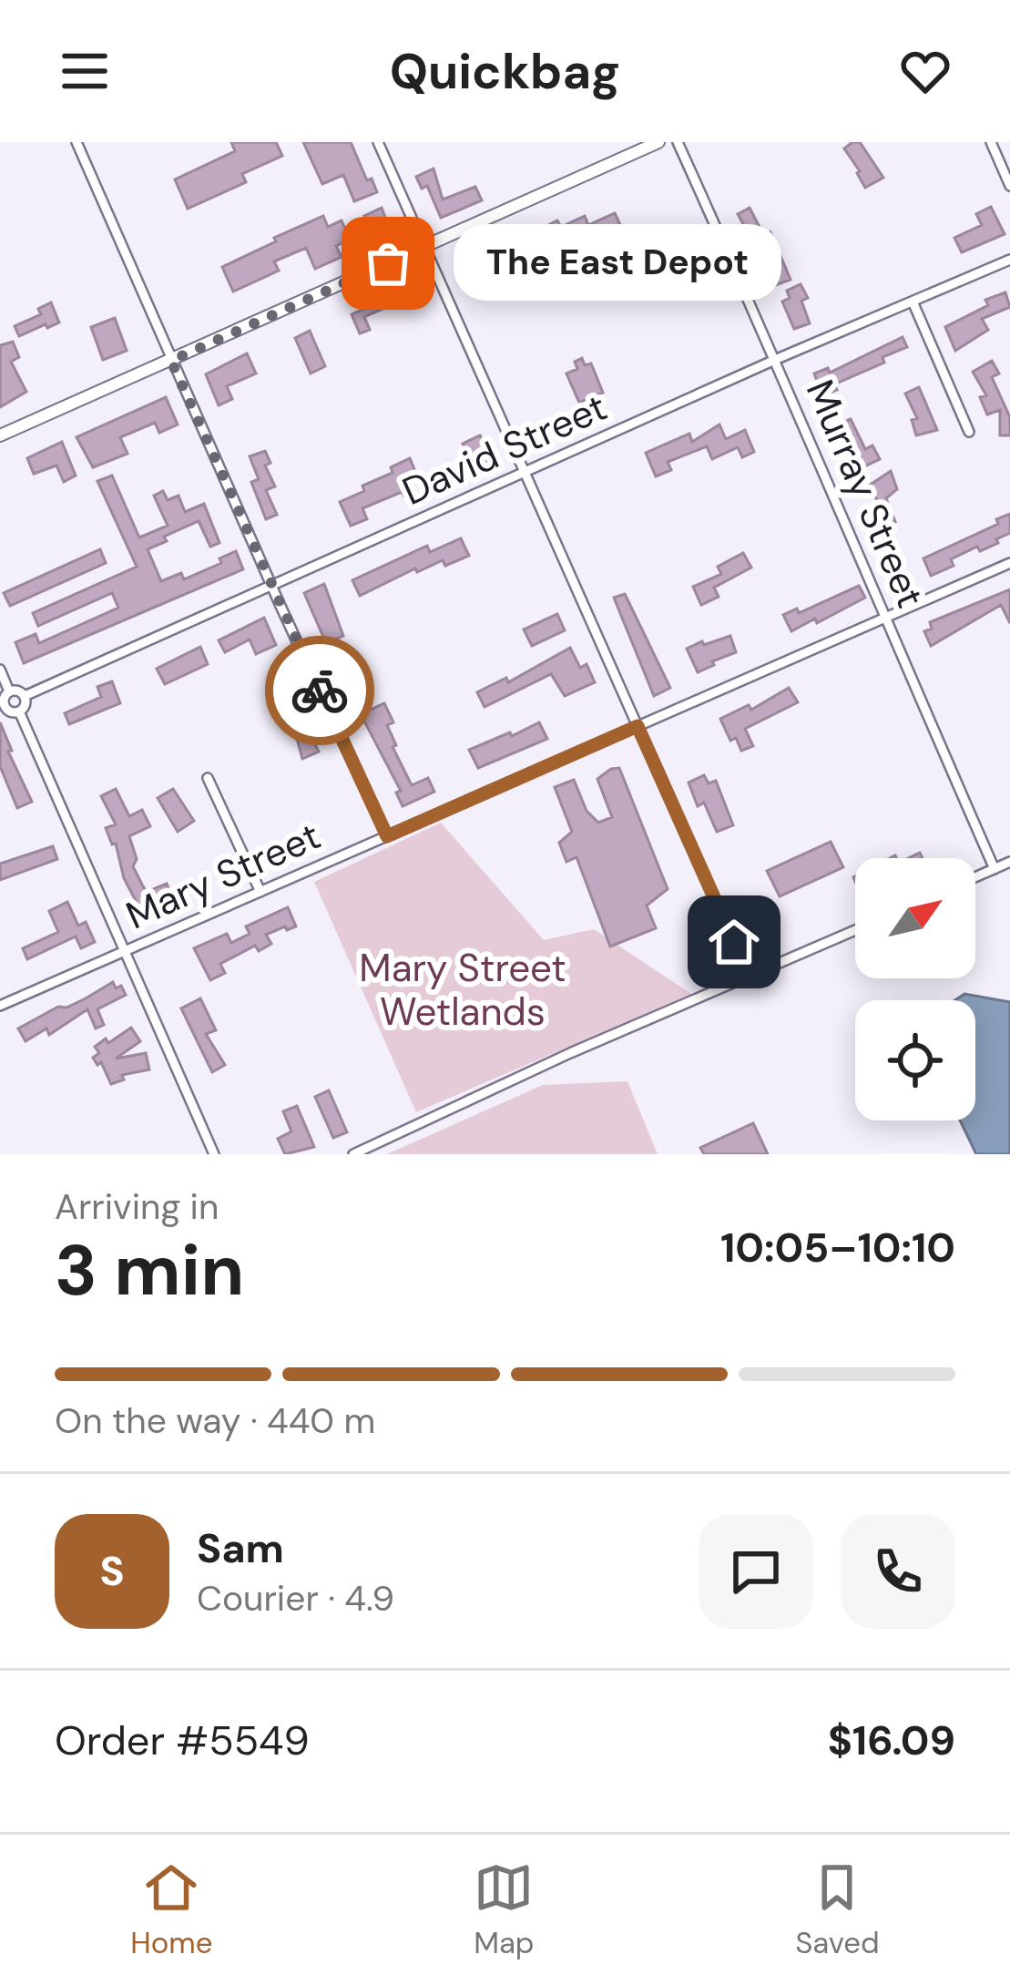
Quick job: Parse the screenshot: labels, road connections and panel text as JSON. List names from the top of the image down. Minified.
{"streets":{"street":["David Street","Murray Street","Mary Street"]},"crossings":[["David Street","Murray Street"],["Murray Street","Mary Street"]],"parks":["Mary Street Wetlands"],"places":["The East Depot"],"north":"top right","page":{"header":"Quickbag","bubble":"The East Depot","heading":["3 min","Arriving in","10:05–10:10"],"panel":["Sam","Courier · 4.9","Order #5549","$16.09"],"bar":"On the way · 440 m","round":"S","tabs":["Home","Map","Saved"]}}
